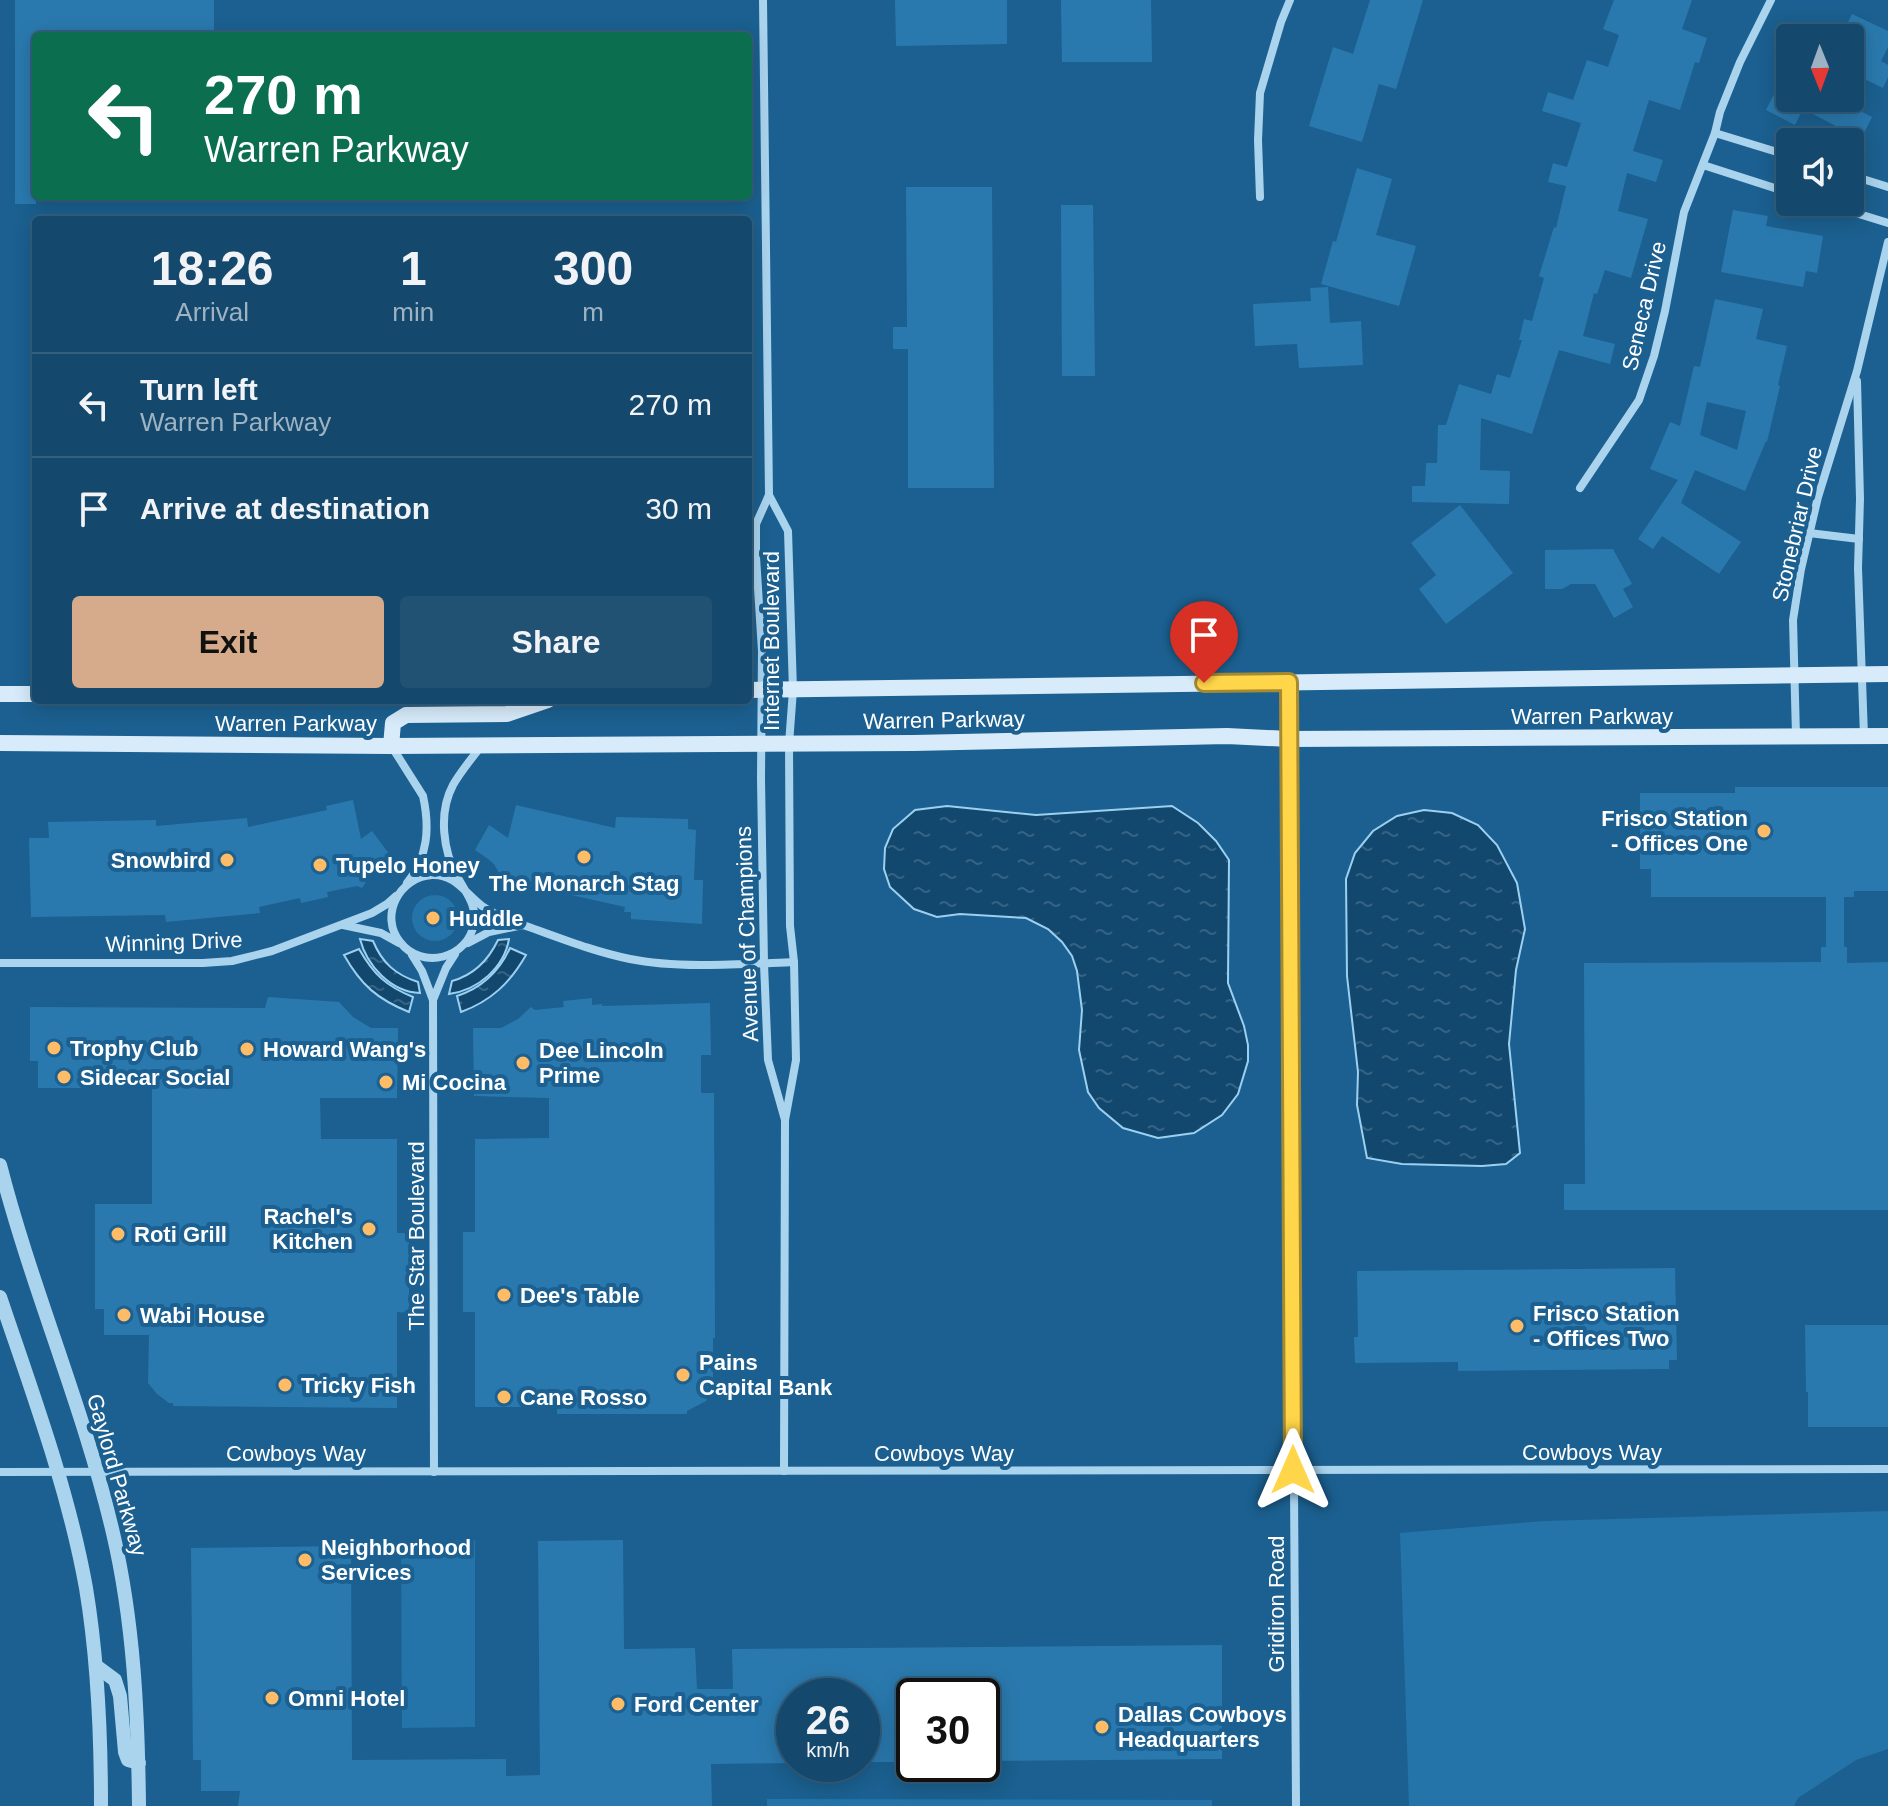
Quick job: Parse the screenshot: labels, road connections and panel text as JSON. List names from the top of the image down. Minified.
{"streets":{"main road":["Warren Parkway"],"street":["Seneca Drive","Stonebriar Drive","Internet Boulevard","Avenue of Champions","Winning Drive","The Star Boulevard","Cowboys Way","Gaylord Parkway","Gridiron Road"]},"crossings":[["Stonebriar Drive","Warren Parkway"],["Internet Boulevard","Warren Parkway"],["Internet Boulevard","Avenue of Champions"],["Warren Parkway","Avenue of Champions"],["Warren Parkway","Gridiron Road"],["Avenue of Champions","Cowboys Way"],["Winning Drive","The Star Boulevard"],["The Star Boulevard","Cowboys Way"],["Cowboys Way","Gaylord Parkway"],["Cowboys Way","Gridiron Road"]],"places":["Frisco Station - Offices One","The Monarch Stag","Snowbird","Tupelo Honey","Huddle","Trophy Club","Howard Wang's","Dee Lincoln Prime","Sidecar Social","Mi Cocina","Rachel's Kitchen","Roti Grill","Dee's Table","Wabi House","Frisco Station - Offices Two","Pains Capital Bank","Tricky Fish","Cane Rosso","Neighborhood Services","Omni Hotel","Ford Center","Dallas Cowboys Headquarters"],"north":"bottom","page":{"turn":["270 m","Warren Parkway"],"eta":["18:26","Arrival","1","min","300","m"],"list":[{"name":"Turn left","note":"Warren Parkway","value":"270 m"},{"name":"Arrive at destination","value":"30 m"}],"buttons":["Exit","Share"],"speed":"26 km/h","limit":"30"}}
